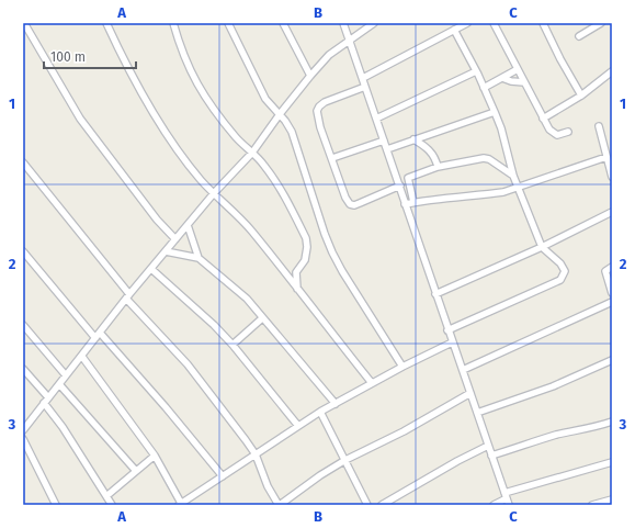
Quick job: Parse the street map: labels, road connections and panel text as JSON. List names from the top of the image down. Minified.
{"scale_bar":"100 m","grid":{"columns":["A","B","C"],"rows":["1","2","3"]}}
